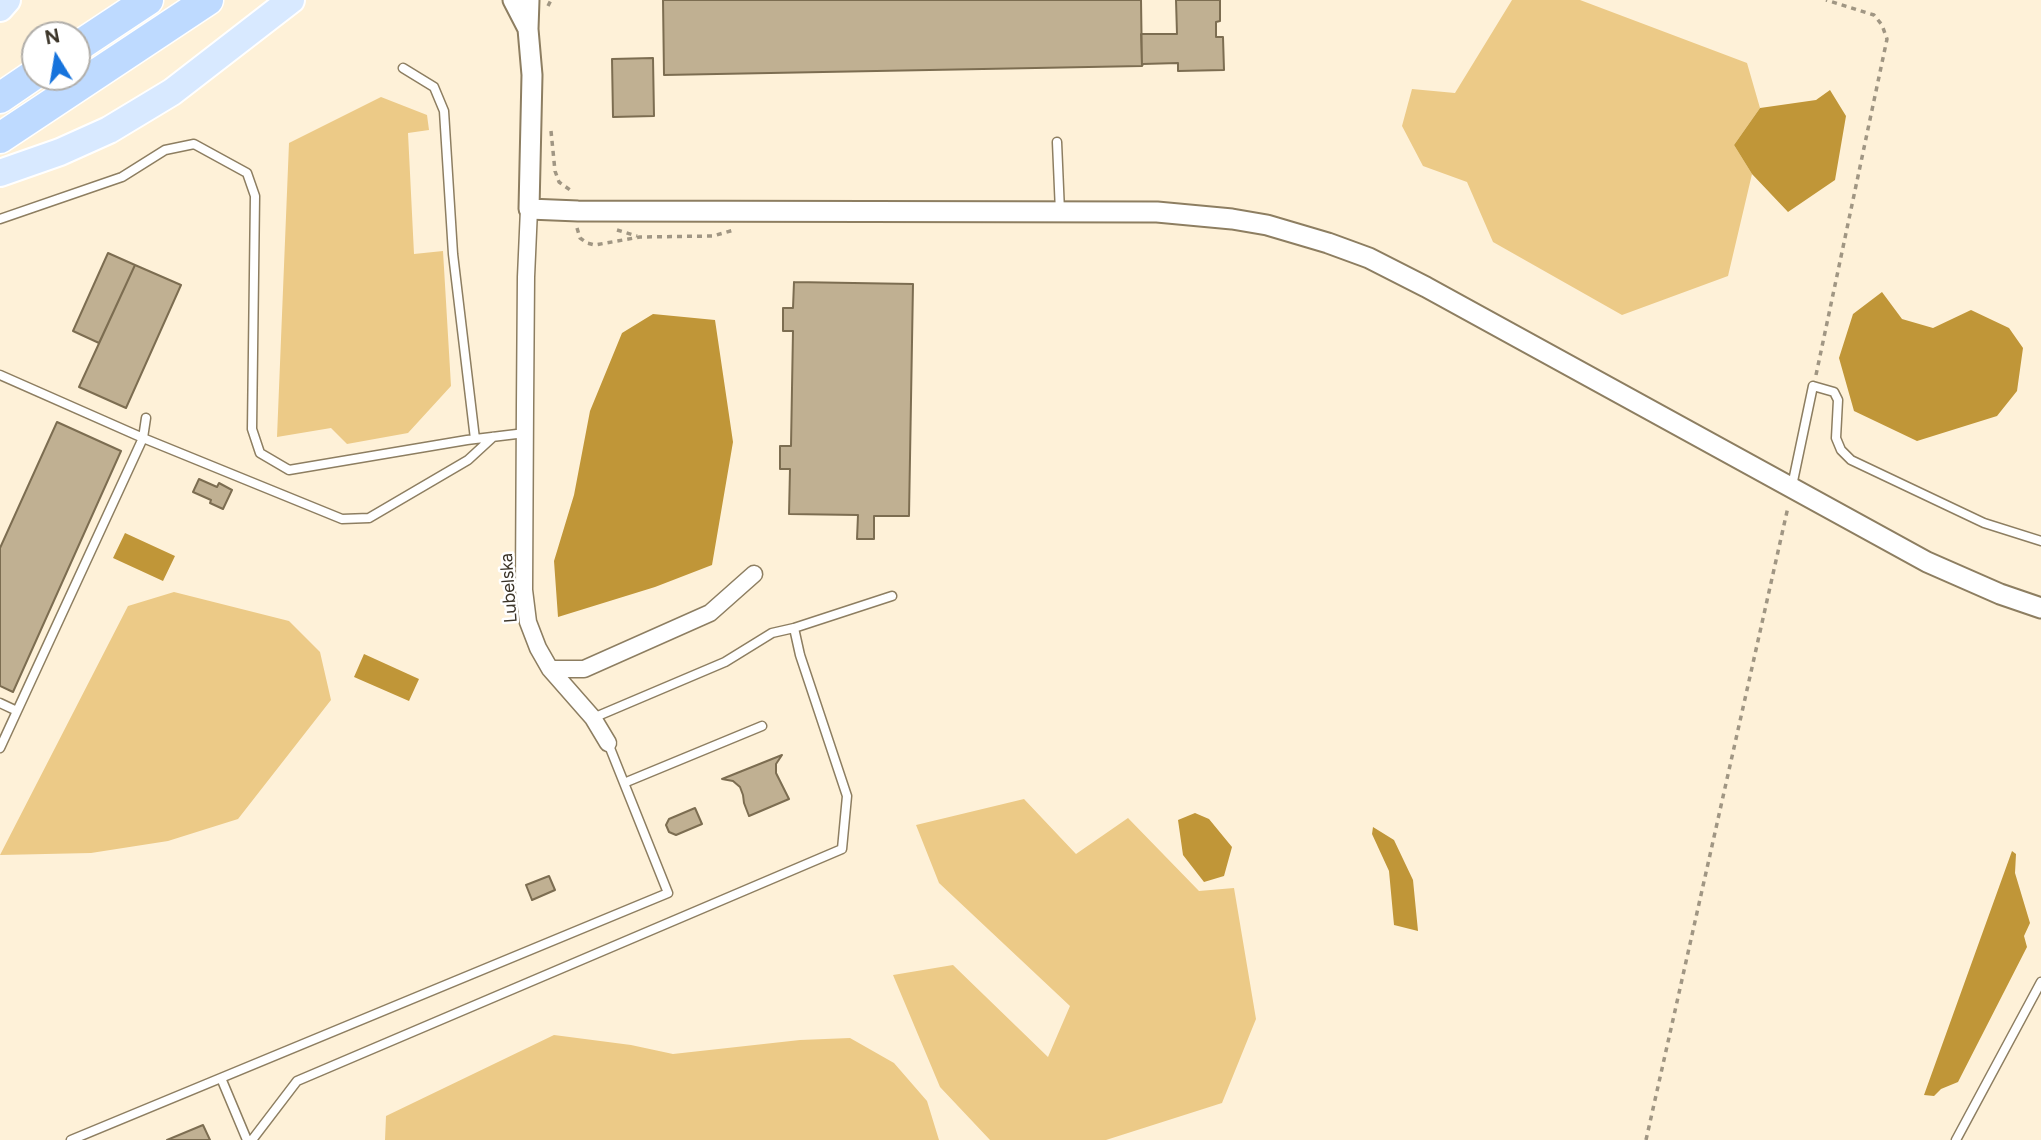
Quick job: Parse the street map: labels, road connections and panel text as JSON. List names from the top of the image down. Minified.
{"streets":{"street":["Lubelska"]},"north":"top"}
